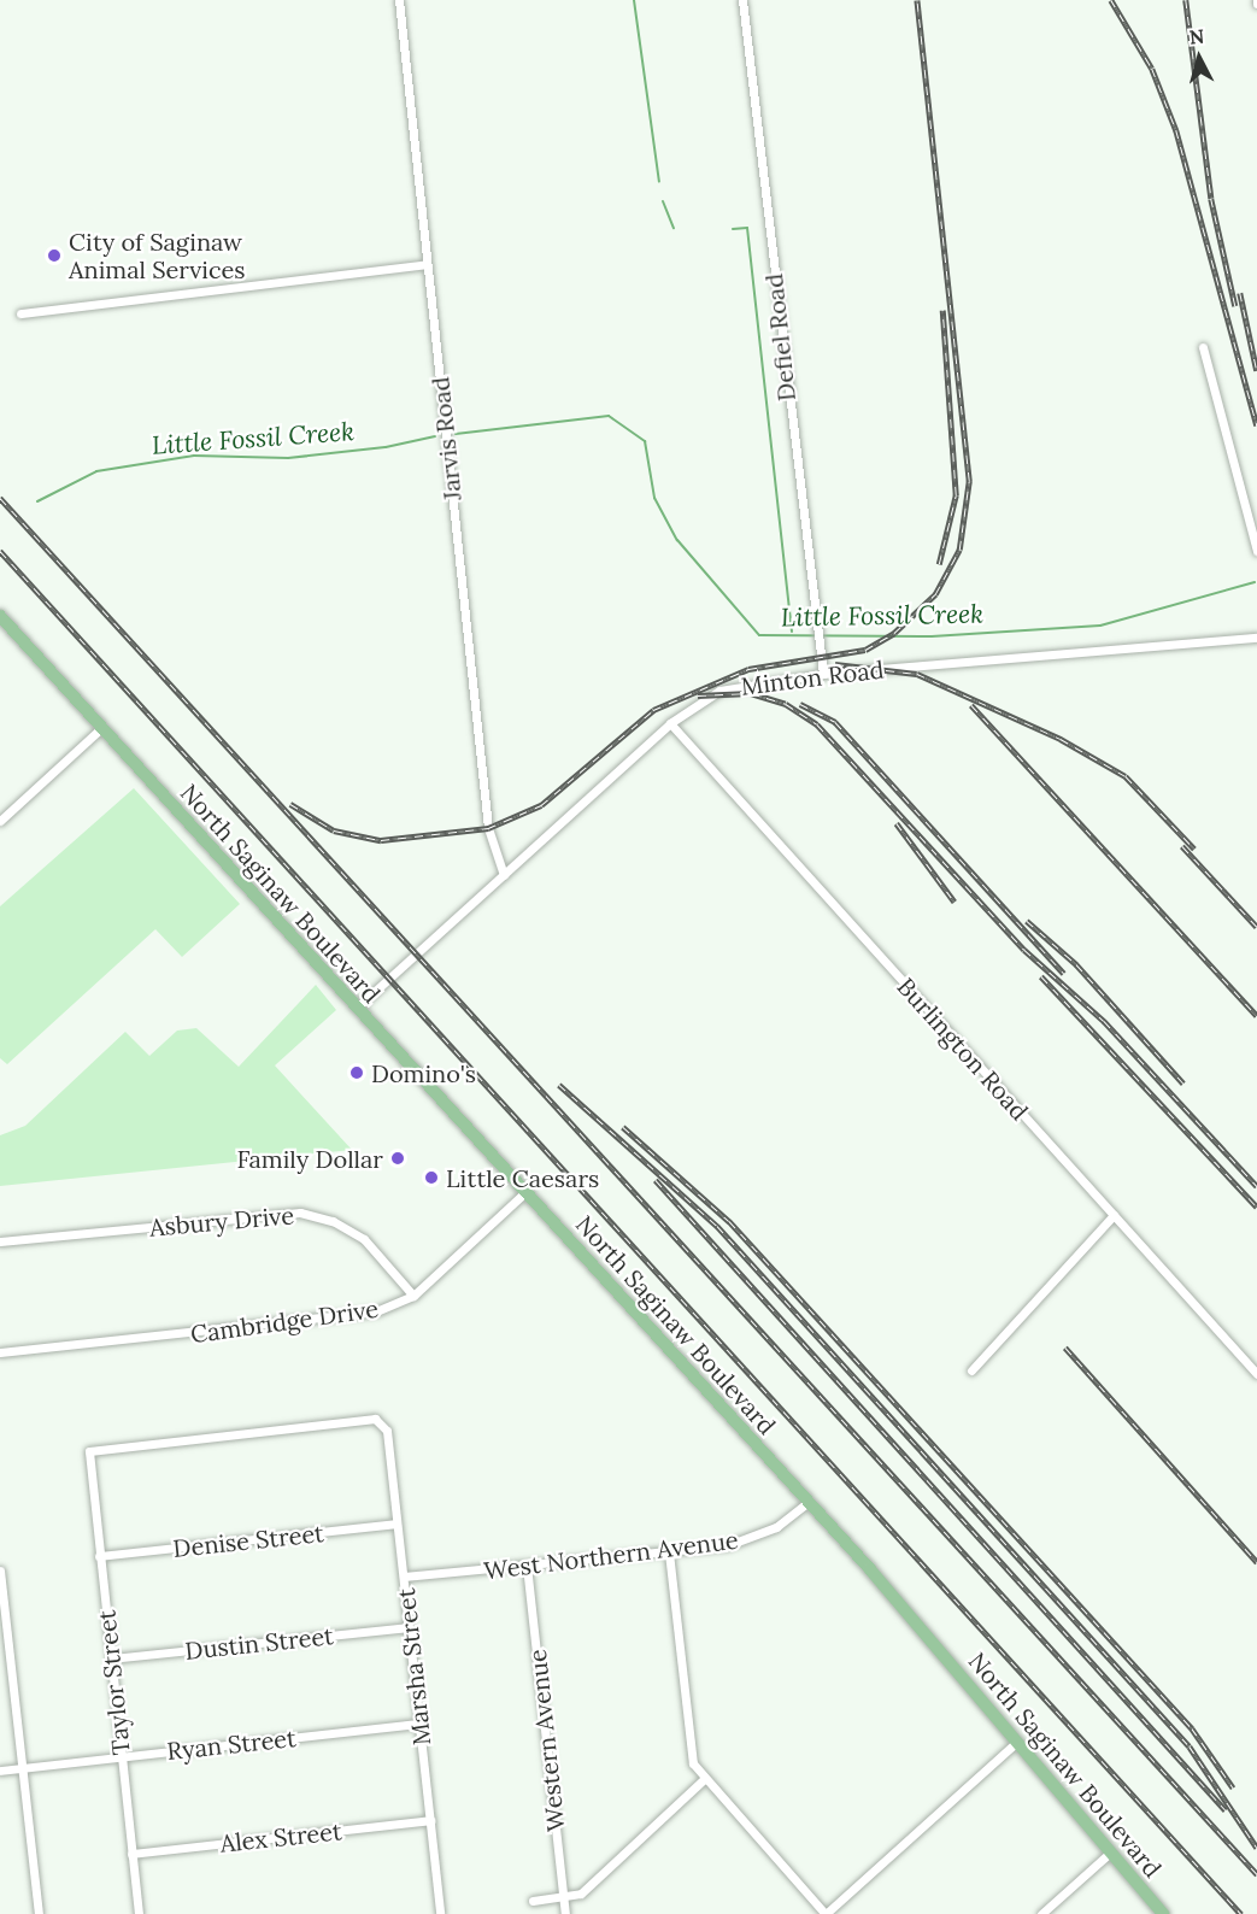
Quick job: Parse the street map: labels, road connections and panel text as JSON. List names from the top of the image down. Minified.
{"streets":{"main road":["North Saginaw Boulevard"],"street":["Defiel Road","Jarvis Road","Minton Road","Burlington Road","Asbury Drive","Cambridge Drive","Denise Street","West Northern Avenue","Dustin Street","Marsha Street","Taylor Street","Western Avenue","Ryan Street","Alex Street"]},"crossings":[["Defiel Road","Minton Road"],["Jarvis Road","Minton Road"],["Minton Road","North Saginaw Boulevard"],["Minton Road","Burlington Road"],["North Saginaw Boulevard","Cambridge Drive"],["North Saginaw Boulevard","West Northern Avenue"],["Asbury Drive","Cambridge Drive"],["Denise Street","Marsha Street"],["Denise Street","Taylor Street"],["West Northern Avenue","Marsha Street"],["West Northern Avenue","Western Avenue"],["Dustin Street","Marsha Street"],["Dustin Street","Taylor Street"],["Marsha Street","Taylor Street"],["Marsha Street","Ryan Street"],["Marsha Street","Alex Street"],["Taylor Street","Ryan Street"],["Taylor Street","Alex Street"]],"water":["Little Fossil Creek"],"places":["City of Saginaw Animal Services","Domino's","Family Dollar","Little Caesars"],"north":"top"}
